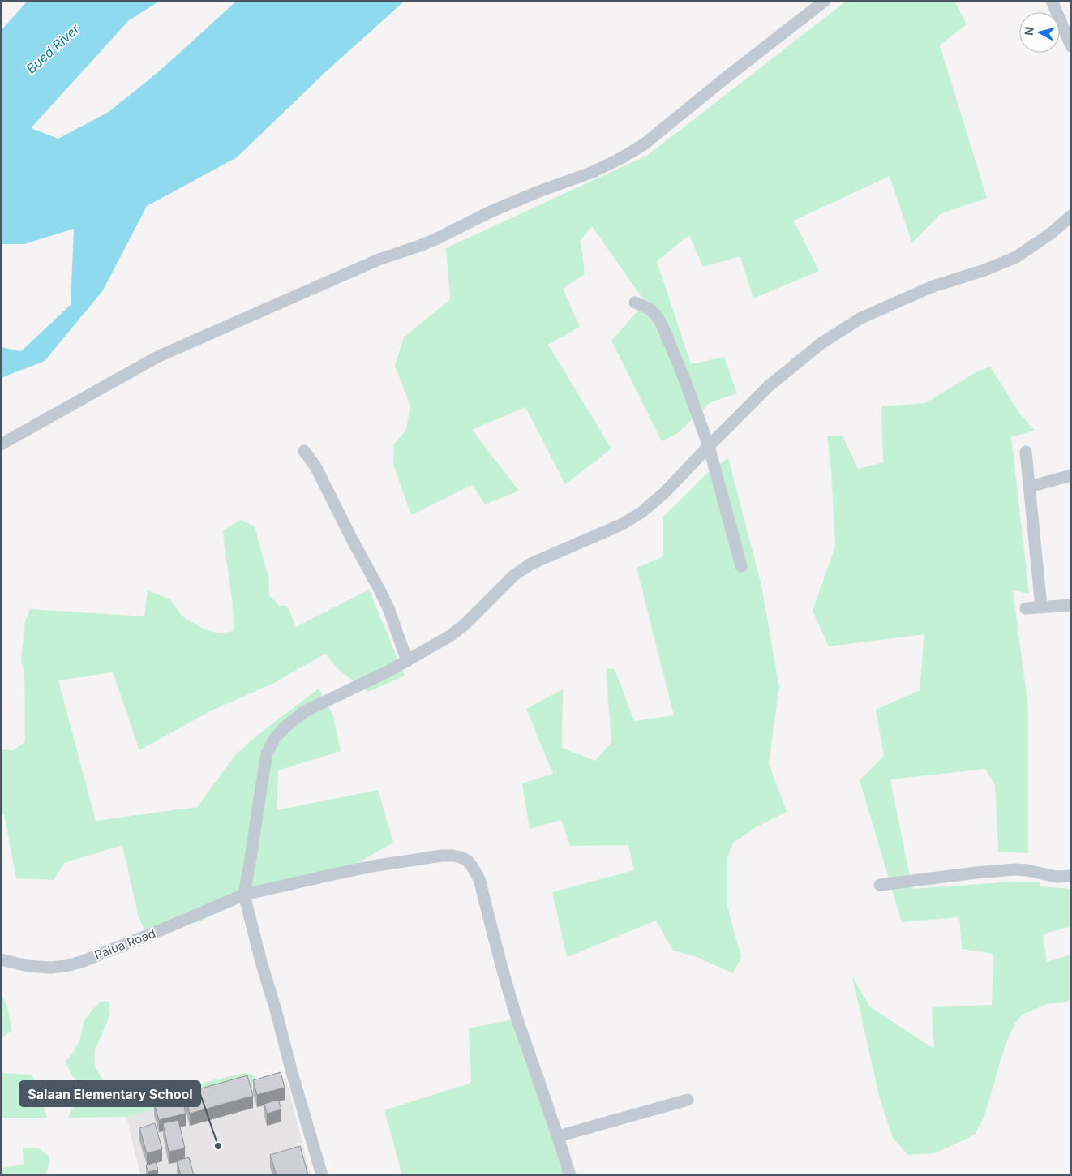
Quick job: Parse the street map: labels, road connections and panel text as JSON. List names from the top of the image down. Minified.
{"streets":{"street":["Palua Road"]},"water":["Bued River"],"places":["Salaan Elementary School"],"north":"left"}
